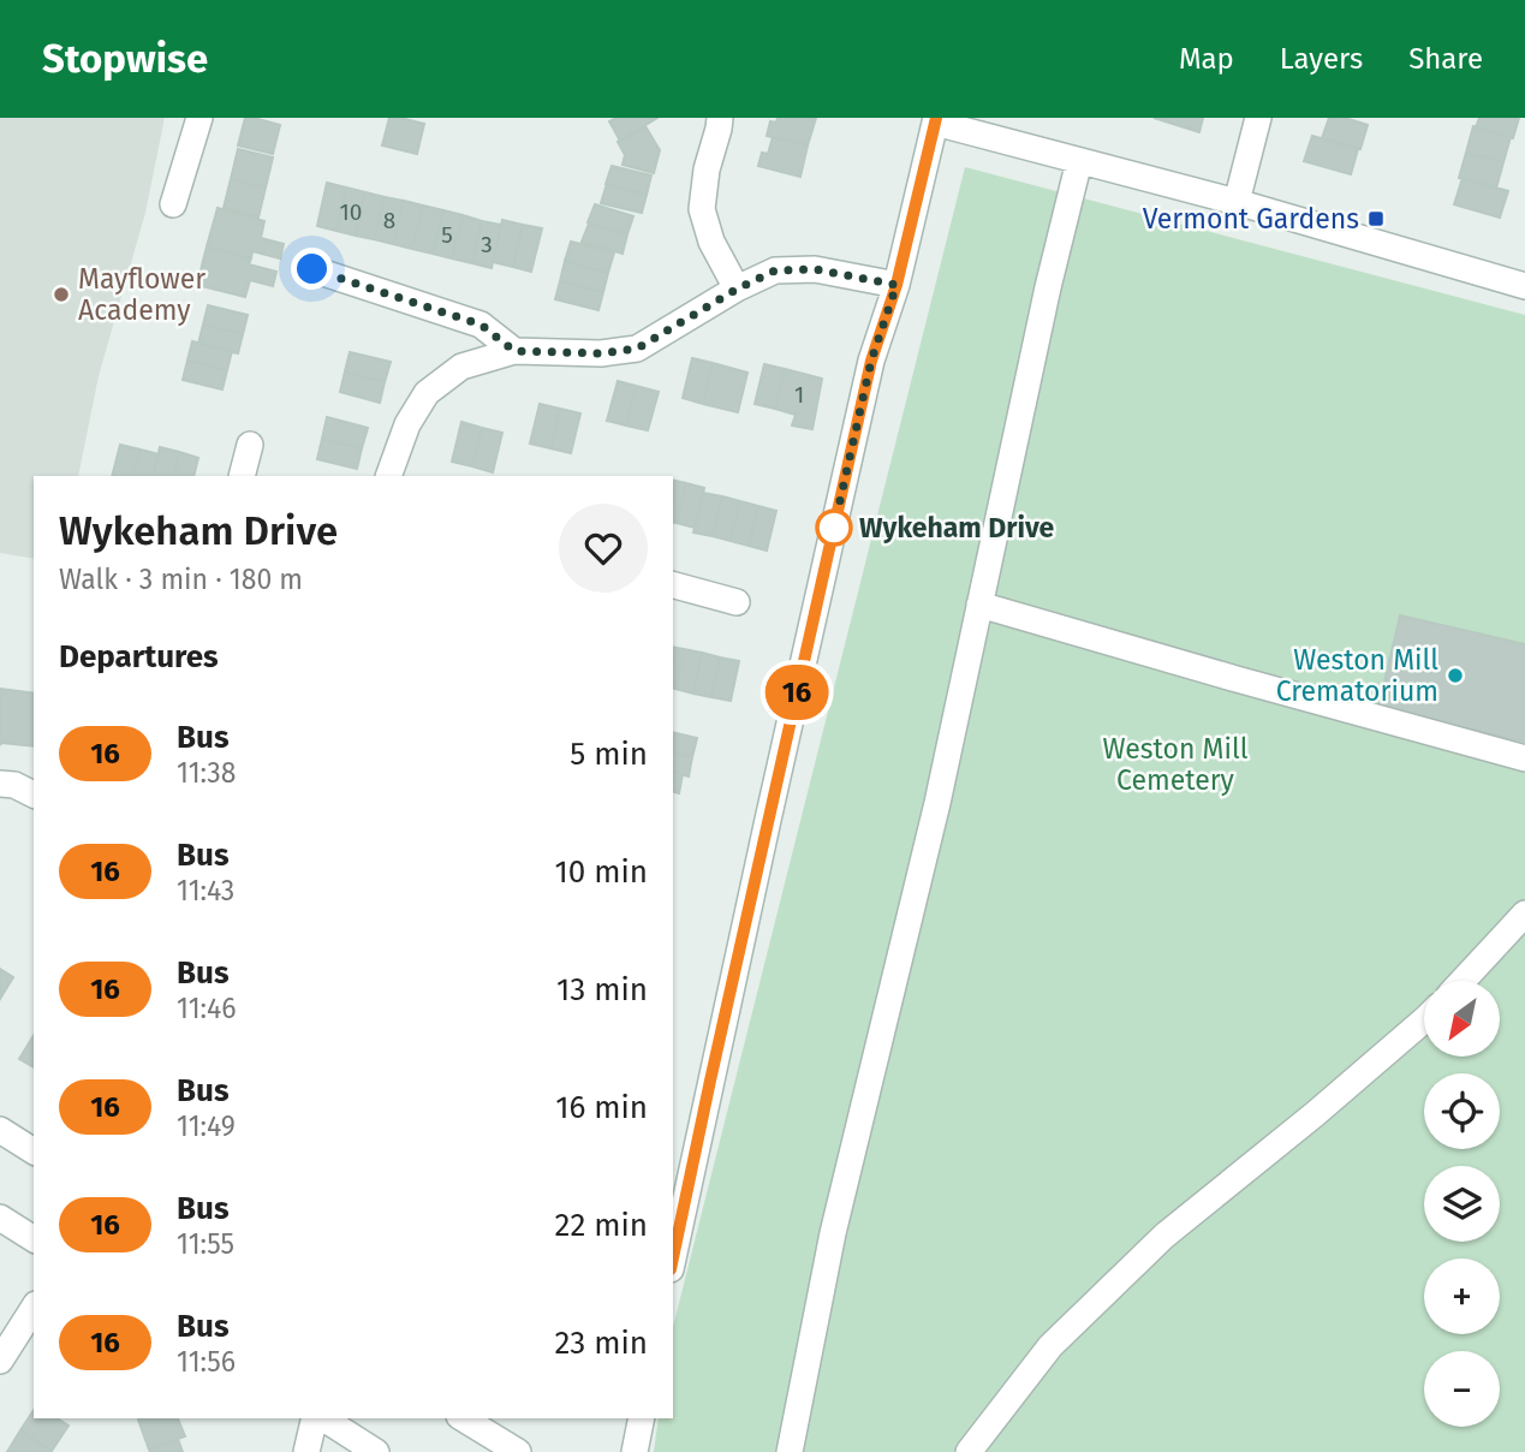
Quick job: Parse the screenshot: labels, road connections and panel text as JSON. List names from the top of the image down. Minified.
{"parks":["Weston Mill Cemetery"],"places":{"transit":["Vermont Gardens"],"other":["Mayflower Academy","Wykeham Drive","Weston Mill Crematorium"]},"lines":["bus line 16"],"house_numbers":["10","8","5","3","1"],"north":"bottom left","page":{"header":"Stopwise","nav":["Map","Layers","Share"],"on_map":"16","heading":[["Wykeham Drive","Walk · 3 min · 180 m"],"Departures"],"list":[{"mark":"16","name":"Bus","note":"11:38","value":"5 min"},{"mark":"16","name":"Bus","note":"11:43","value":"10 min"},{"mark":"16","name":"Bus","note":"11:46","value":"13 min"},{"mark":"16","name":"Bus","note":"11:49","value":"16 min"},{"mark":"16","name":"Bus","note":"11:55","value":"22 min"},{"mark":"16","name":"Bus","note":"11:56","value":"23 min"}],"map_buttons":["+","−"]}}
